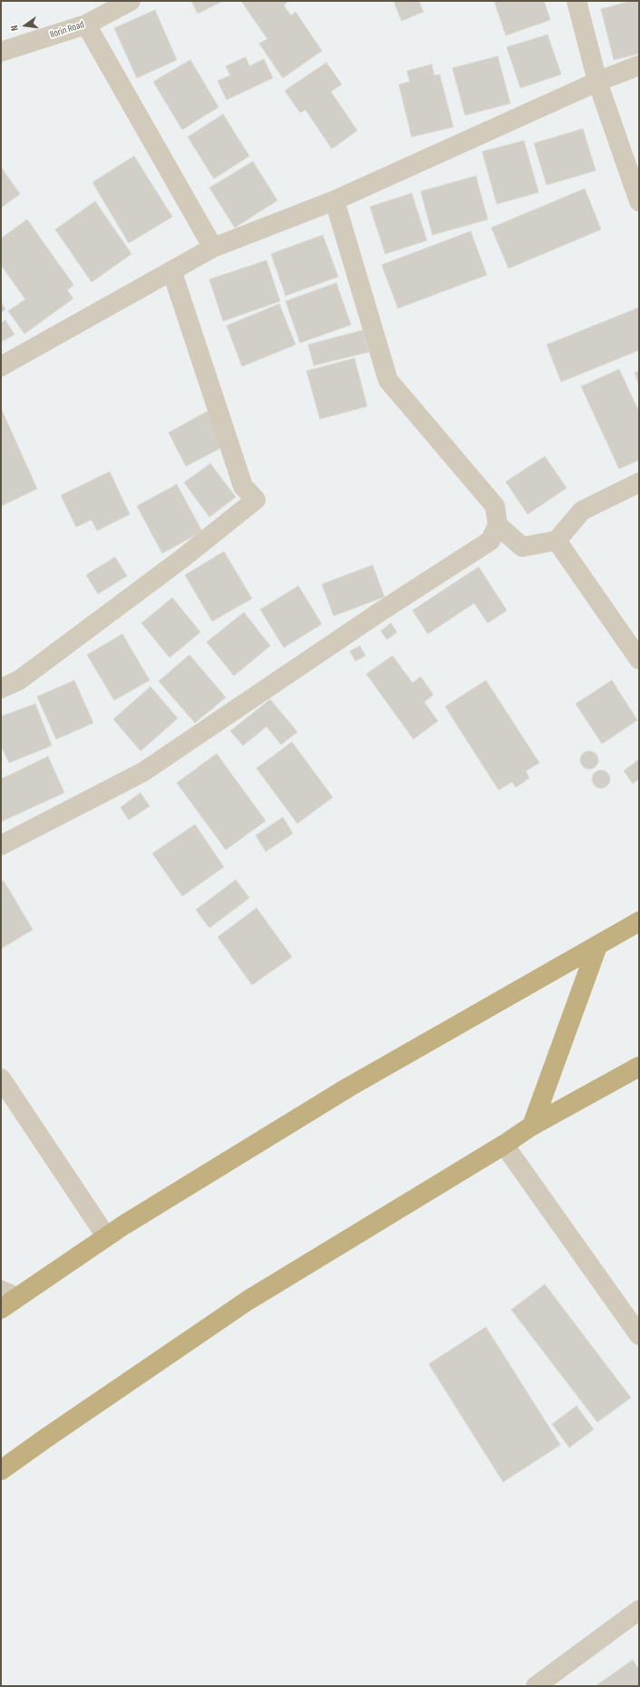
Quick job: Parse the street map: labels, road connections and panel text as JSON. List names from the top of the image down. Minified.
{"streets":{"street":["Ilorin Road"]},"north":"left"}
